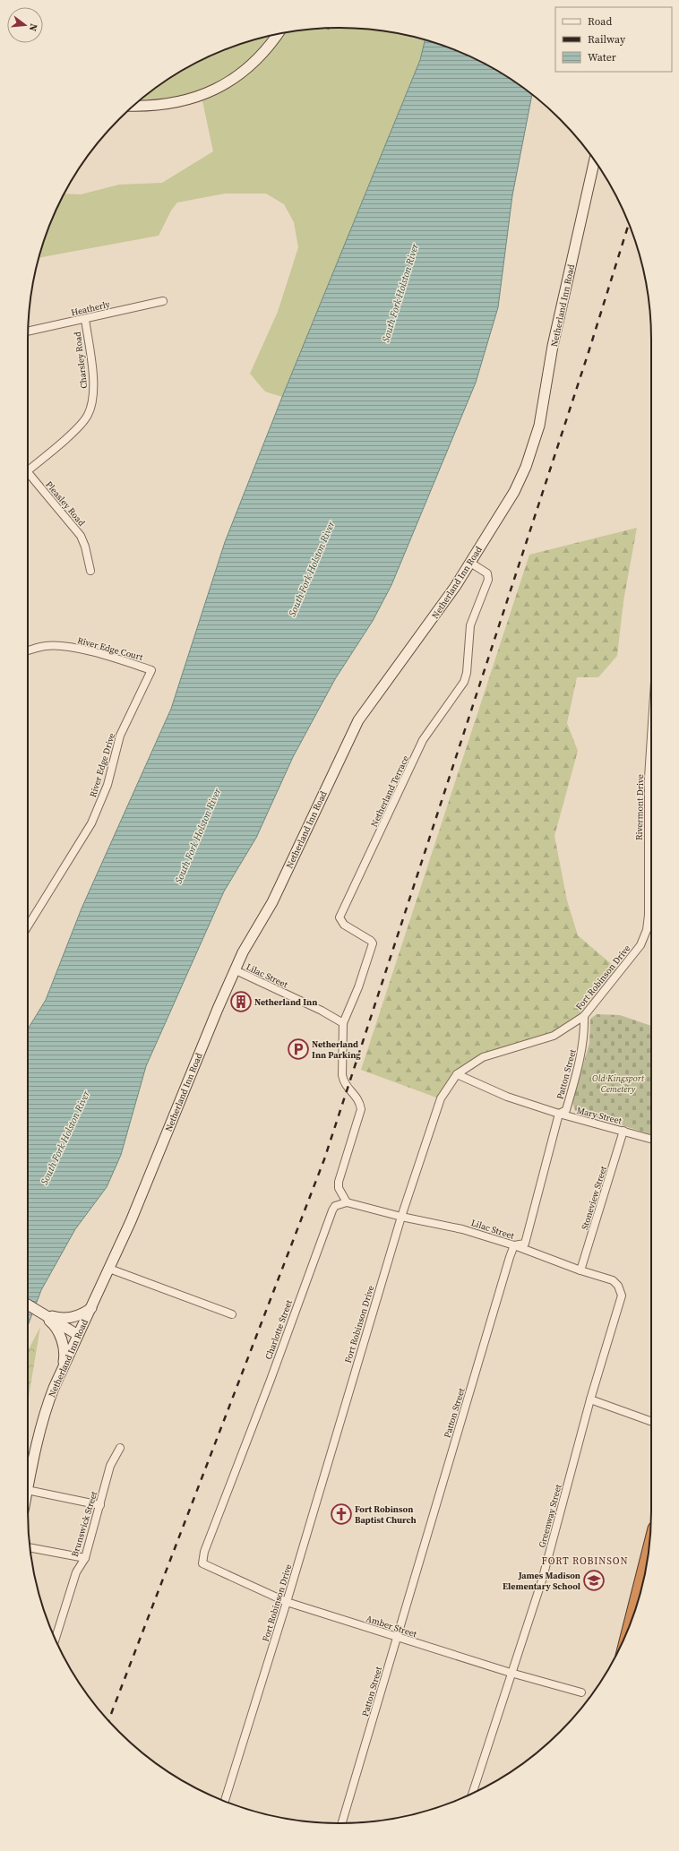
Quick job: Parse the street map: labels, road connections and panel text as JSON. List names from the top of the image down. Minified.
{"streets":{"main road":["Netherland Inn Road"],"street":["Heatherly","Charsley Road","Pleasley Road","River Edge Court","River Edge Drive","Netherland Terrace","Rivermont Drive","Lilac Street","Fort Robinson Drive","Patton Street","Mary Street","Stoneview Street","Charlotte Street","Greenway Street","Brunswick Street","Amber Street"]},"crossings":[["Netherland Inn Road","Netherland Terrace"],["Netherland Inn Road","Lilac Street"],["Heatherly","Charsley Road"],["River Edge Court","River Edge Drive"],["Netherland Terrace","Lilac Street"],["Rivermont Drive","Fort Robinson Drive"],["Lilac Street","Fort Robinson Drive"],["Lilac Street","Patton Street"],["Lilac Street","Stoneview Street"],["Lilac Street","Charlotte Street"],["Lilac Street","Greenway Street"],["Fort Robinson Drive","Patton Street"],["Fort Robinson Drive","Mary Street"],["Fort Robinson Drive","Amber Street"],["Patton Street","Mary Street"],["Patton Street","Amber Street"],["Mary Street","Stoneview Street"],["Charlotte Street","Amber Street"],["Greenway Street","Amber Street"]],"districts":["FORT ROBINSON"],"water":["South Fork Holston River"],"parks":["Old Kingsport Cemetery"],"places":{"building":["Netherland Inn"],"parking":["Netherland Inn Parking"],"church":["Fort Robinson Baptist Church"],"school or university":["James Madison Elementary School"]},"legend":["Road","Railway","Water"],"north":"right"}
